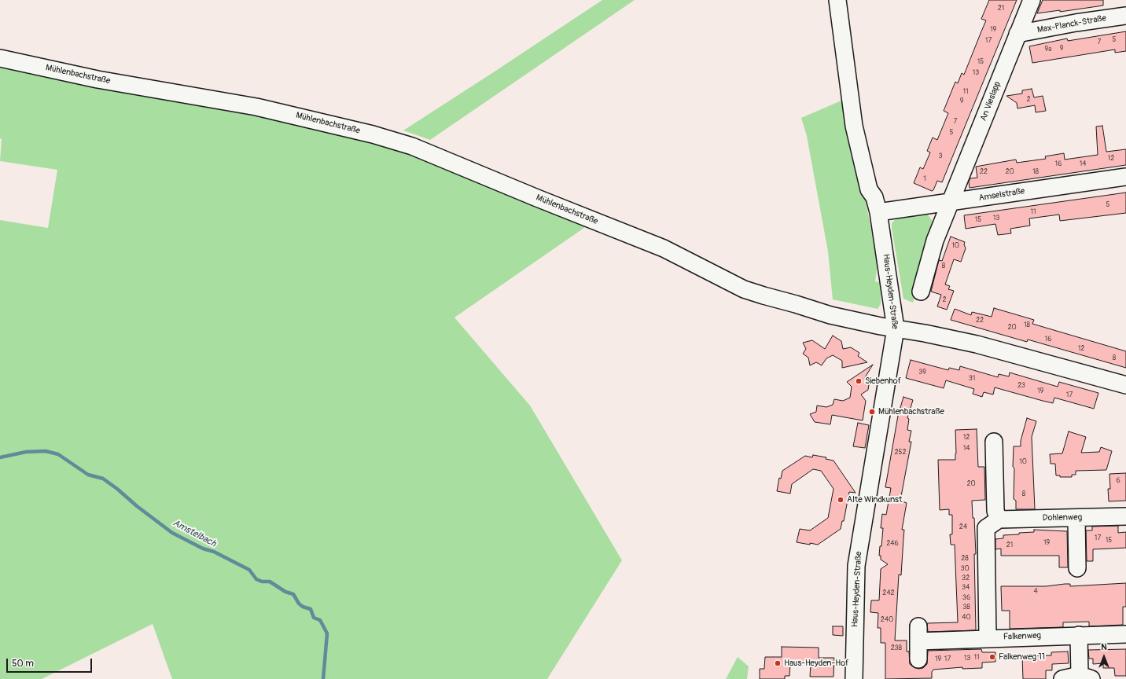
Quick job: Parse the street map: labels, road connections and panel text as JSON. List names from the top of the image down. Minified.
{"streets":{"street":["Max-Planck-Straße","Mühlenbachstraße","An Vieslapp","Amselstraße","Haus-Heyden-Straße","Dohlenweg","Falkenweg"]},"crossings":[["Max-Planck-Straße","An Vieslapp"],["Mühlenbachstraße","Haus-Heyden-Straße"],["An Vieslapp","Amselstraße"],["Amselstraße","Haus-Heyden-Straße"]],"water":["Amstelbach"],"places":["Siebenhof","Mühlenbachstraße","Alte Windkunst","Falkenweg 11","Haus-Heyden-Hof"],"house_numbers":["21","19","5","17","7","9","9a","15","13","11","2","9","7","5","3","12","16","14","22","20","18","1","5","11","13","15","10","8","2","22","18","20","16","12","8","39","31","23","19","17","12","14","252","10","6","20","8","24","17","15","19","246","21","28","30","32","34","4","242","36","38","40","240","238","11","13","19","17"],"scale_bar":"50 m","north":"top"}
